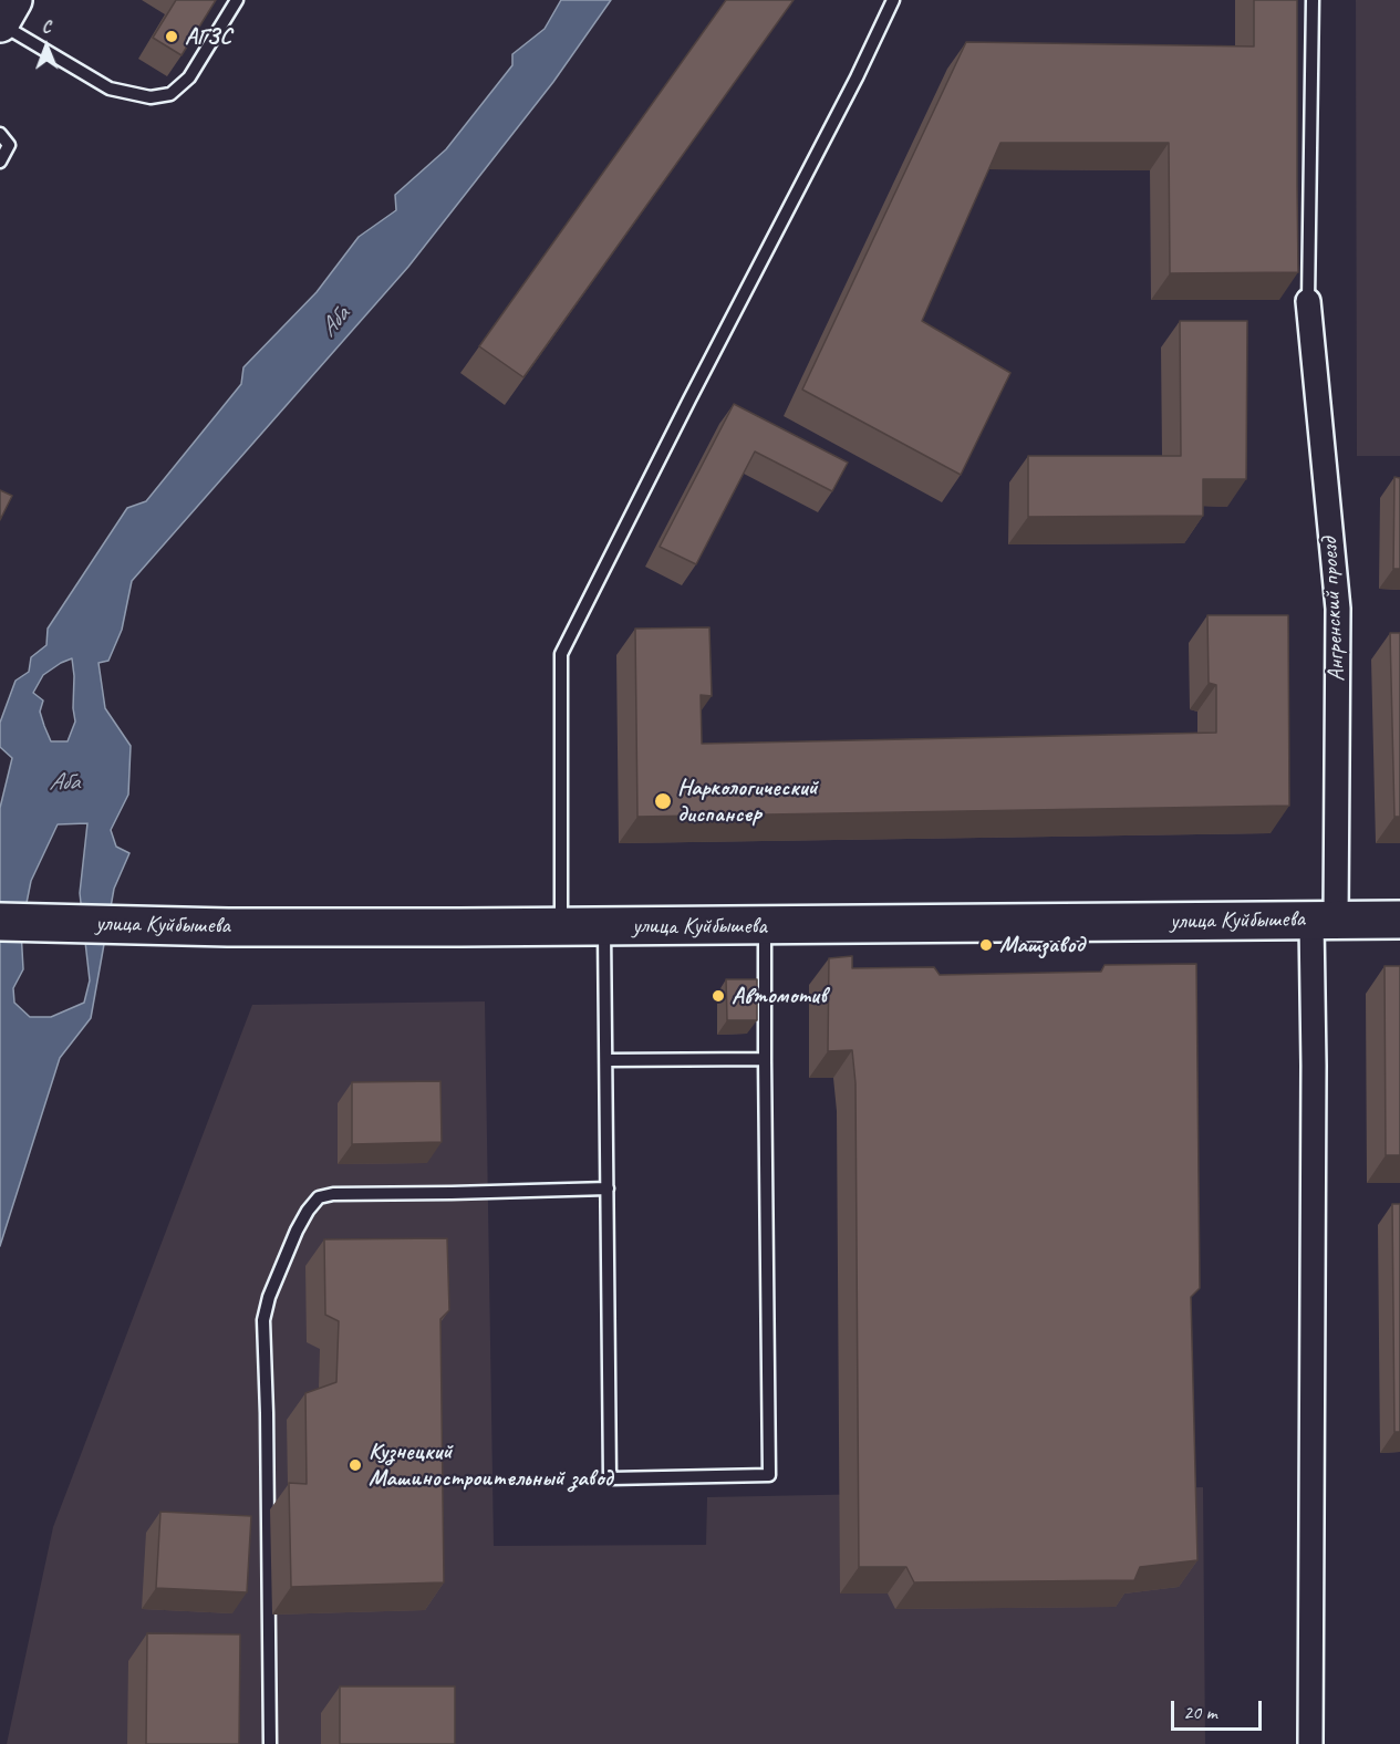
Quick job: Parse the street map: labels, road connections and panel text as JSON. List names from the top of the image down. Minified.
{"streets":{"main road":["улица Куйбышева"],"street":["Ангренский проезд"]},"crossings":[["Ангренский проезд","улица Куйбышева"]],"water":["Аба"],"places":["АГЗС","Наркологический диспансер","Машзавод","Автомотив","Кузнецкий Машиностроительный завод"],"scale_bar":"20 m","north":"top"}
